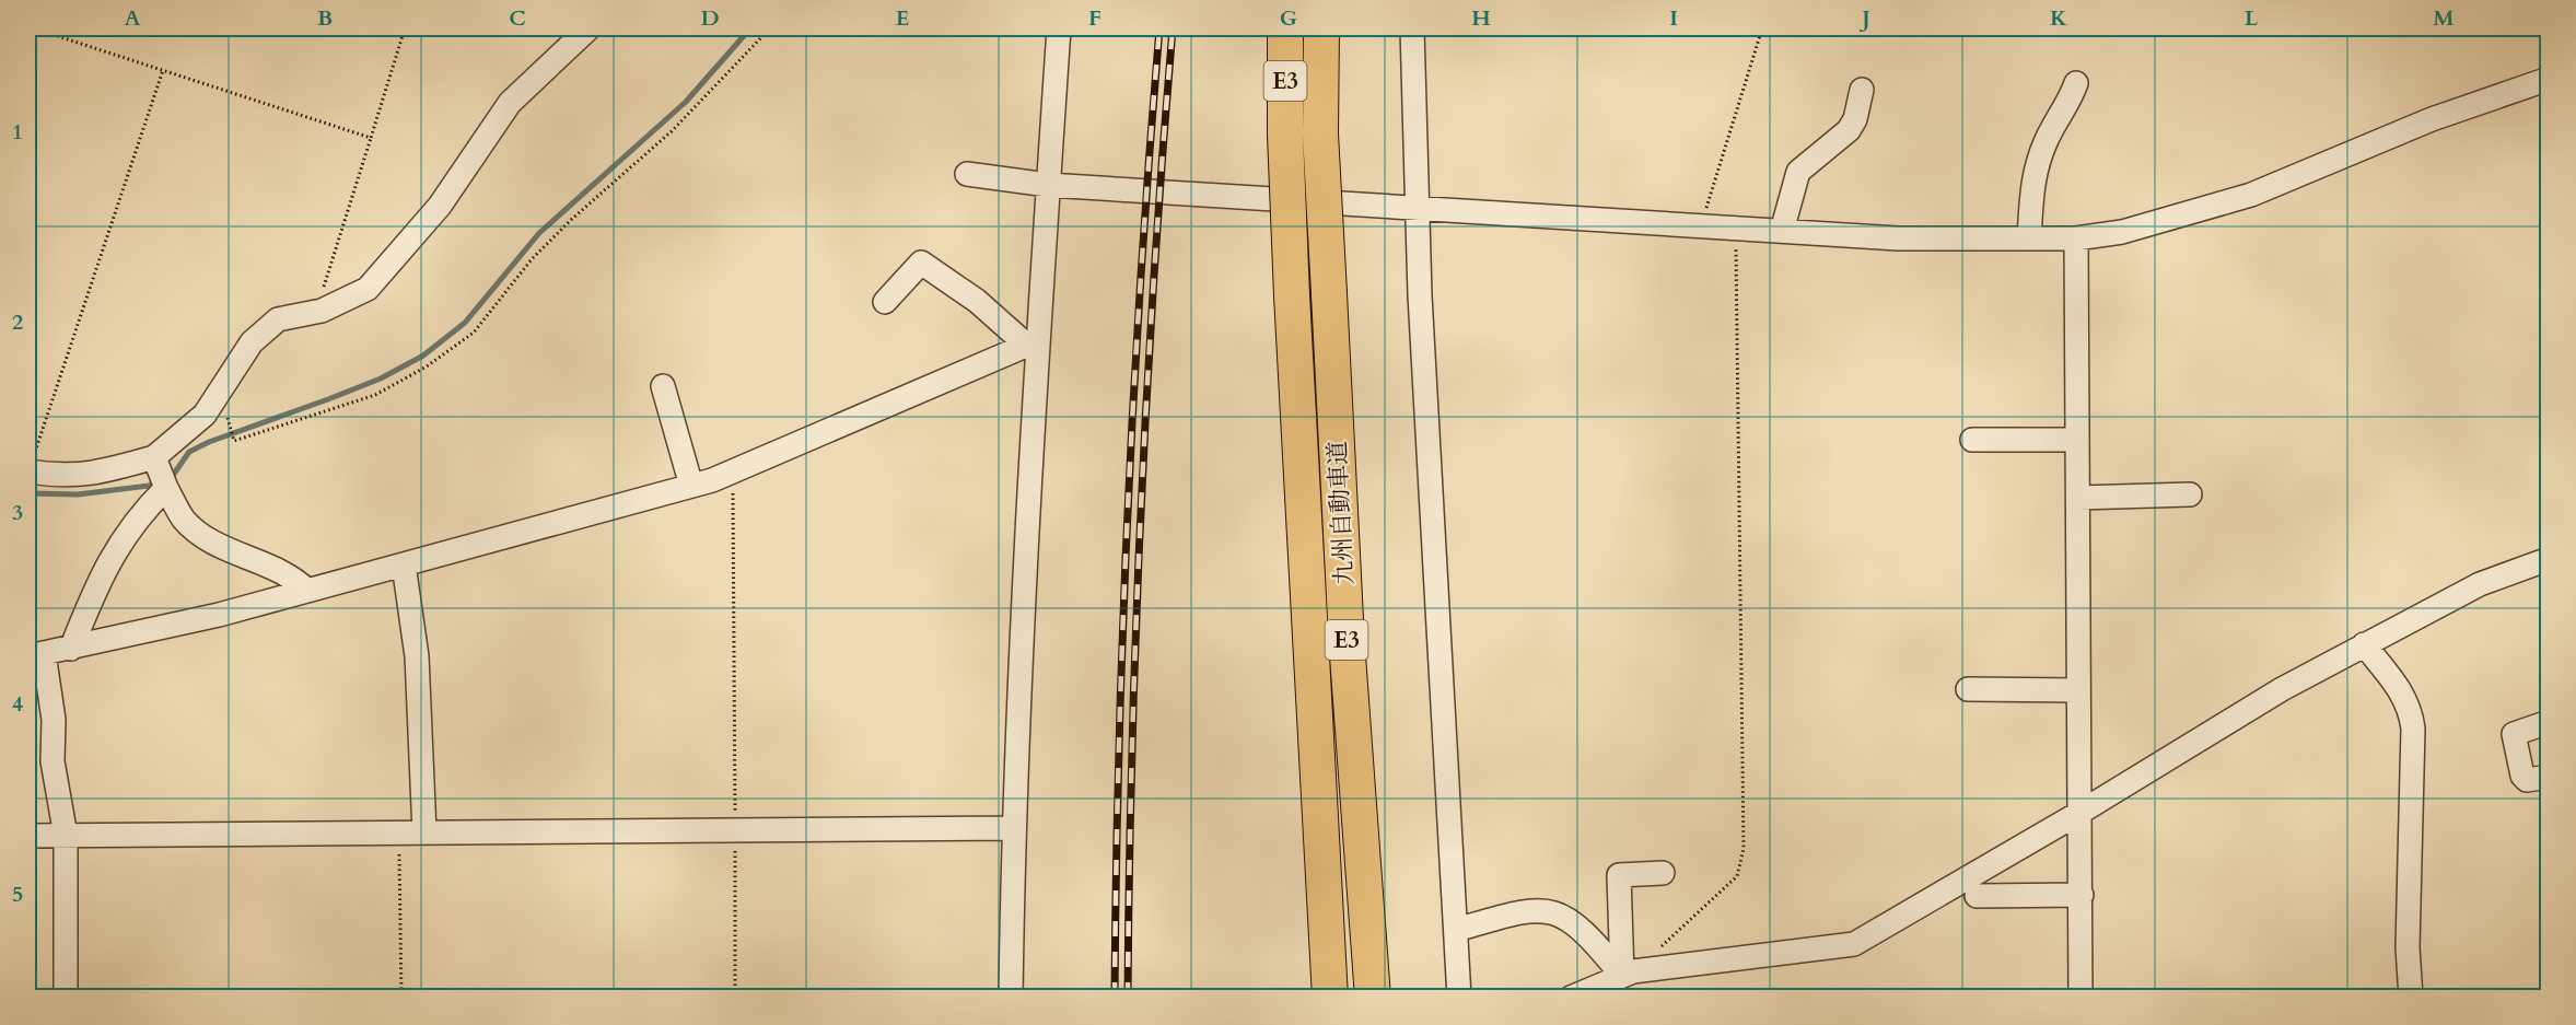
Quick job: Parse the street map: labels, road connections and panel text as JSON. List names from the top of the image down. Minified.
{"streets":{"highway":["E3","九州自動車道"]},"grid":{"columns":["A","B","C","D","E","F","G","H","I","J","K","L","M"],"rows":["1","2","3","4","5"]}}
